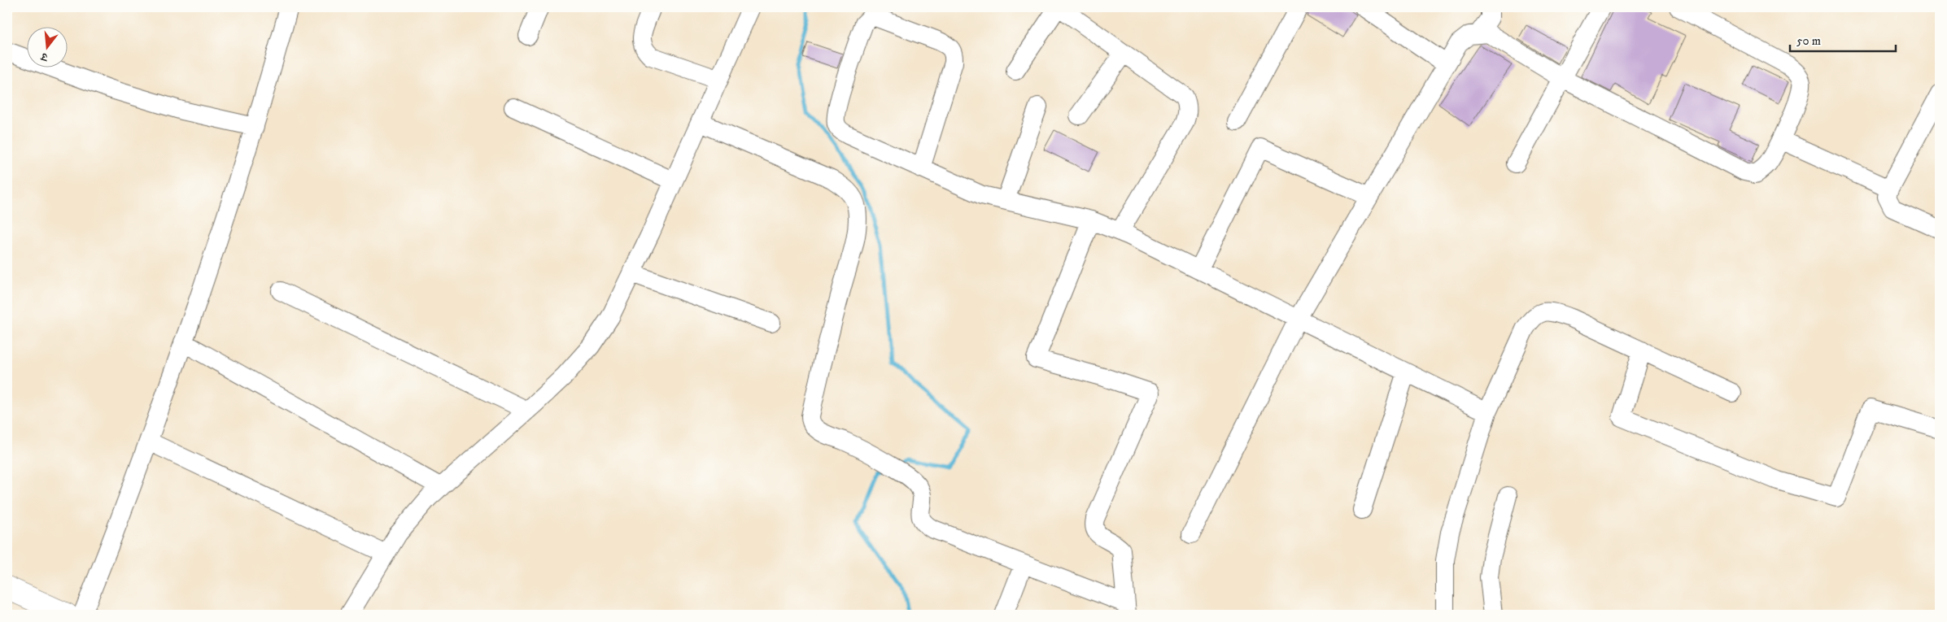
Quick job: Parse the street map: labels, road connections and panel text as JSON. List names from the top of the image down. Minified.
{"scale_bar":"50 m","north":"bottom"}
